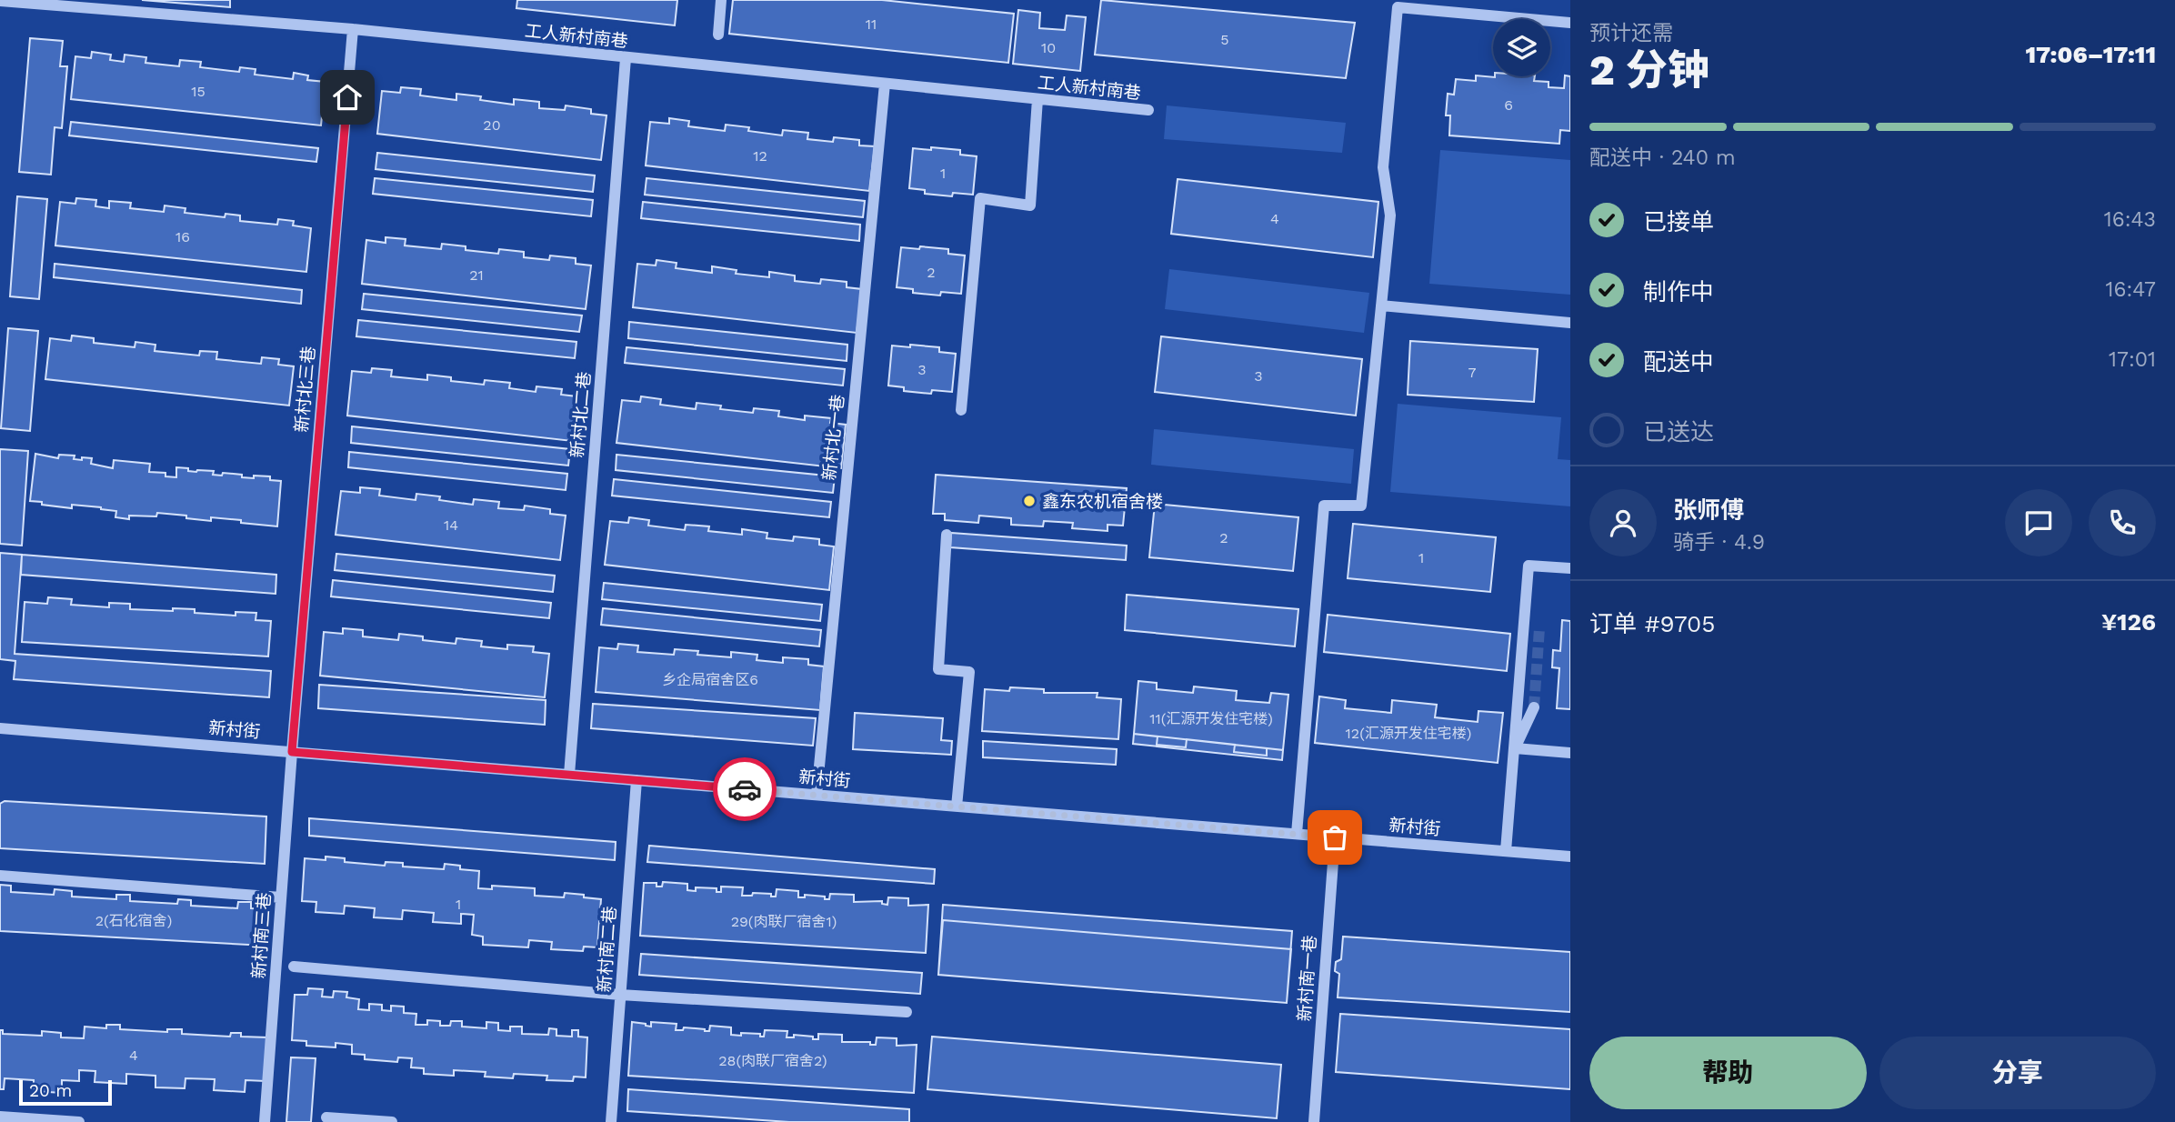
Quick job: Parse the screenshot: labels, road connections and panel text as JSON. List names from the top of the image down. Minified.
{"streets":{"street":["工人新村南巷","新村北三巷","新村北二巷","新村北一巷","新村街","新村南三巷","新村南二巷","新村南一巷"]},"crossings":[["工人新村南巷","新村北三巷"],["工人新村南巷","新村北二巷"],["工人新村南巷","新村北一巷"],["新村北三巷","新村街"],["新村北三巷","新村南三巷"],["新村北二巷","新村街"],["新村北一巷","新村街"],["新村街","新村南三巷"],["新村街","新村南二巷"],["新村街","新村南一巷"]],"places":["鑫东农机宿舍楼"],"house_numbers":["11","5","10","15","6","20","12","1","4","16","2","21","3","7","3","14","2","1","乡企局宿舍区6","11(汇源开发住宅楼)","12(汇源开发住宅楼)","1","2(石化宿舍)","29(肉联厂宿舍1)","4","28(肉联厂宿舍2)"],"scale_bar":"20 m","page":{"heading":["2 分钟","预计还需","17:06–17:11"],"panel":["张师傅","骑手 · 4.9","订单 #9705","¥126"],"bar":"配送中 · 240 m","list":[["已接单","16:43"],["制作中","16:47"],["配送中","17:01"],"已送达"],"buttons":["帮助","分享"],"scale":"20 m"}}
